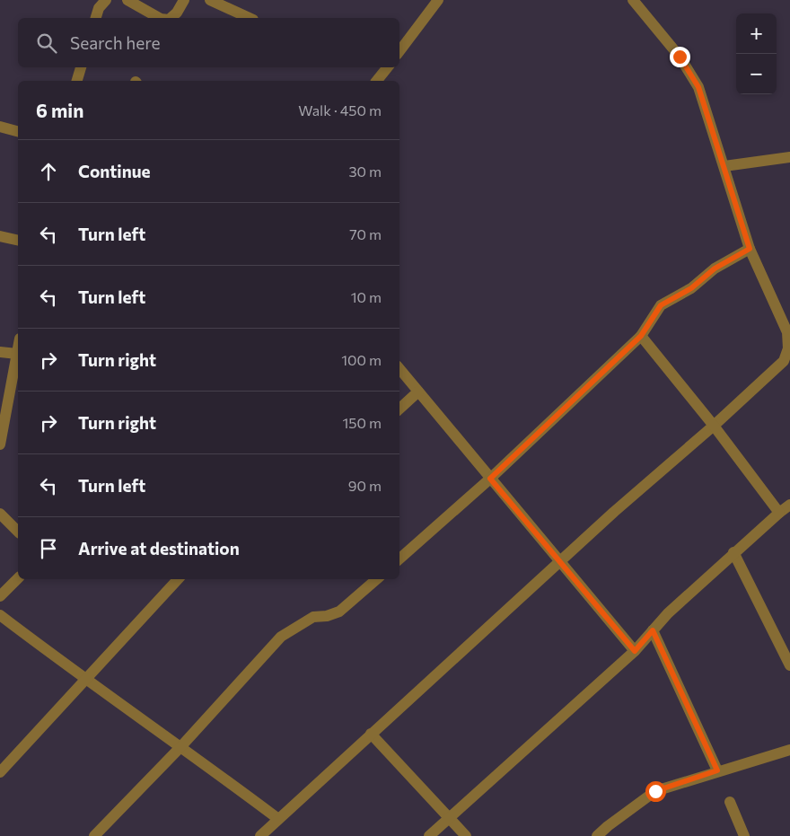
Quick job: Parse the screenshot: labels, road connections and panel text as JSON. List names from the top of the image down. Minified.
{"page":{"map_buttons":["+","−"],"search":"Search here","heading":["6 min","Walk · 450 m"],"list":[["Continue","30 m"],["Turn left","70 m"],["Turn left","10 m"],["Turn right","100 m"],["Turn right","150 m"],["Turn left","90 m"],"Arrive at destination"]}}
